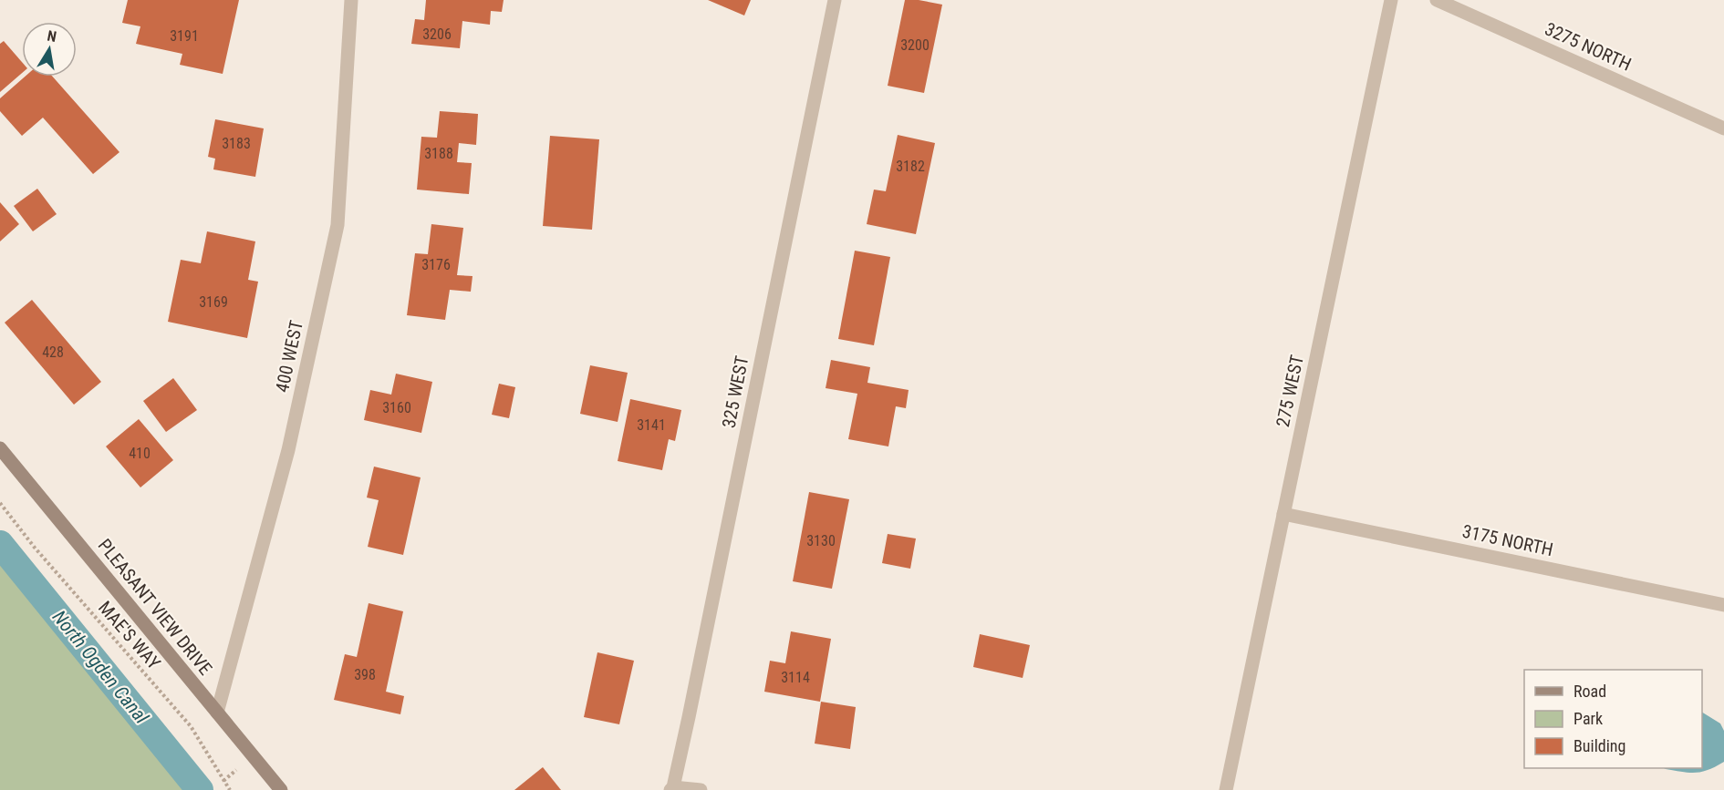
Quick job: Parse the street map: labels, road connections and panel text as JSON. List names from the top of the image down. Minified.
{"streets":{"street":["3275 NORTH","400 WEST","275 WEST","325 WEST","3175 NORTH","PLEASANT VIEW DRIVE"],"path":["MAE'S WAY"]},"crossings":[["400 WEST","PLEASANT VIEW DRIVE"],["275 WEST","3175 NORTH"]],"water":["North Ogden Canal"],"house_numbers":["3206","3191","3200","3183","3188","3182","3176","3169","428","3160","3141","410","3130","398","3114"],"legend":["Road","Park","Building"],"north":"top"}
